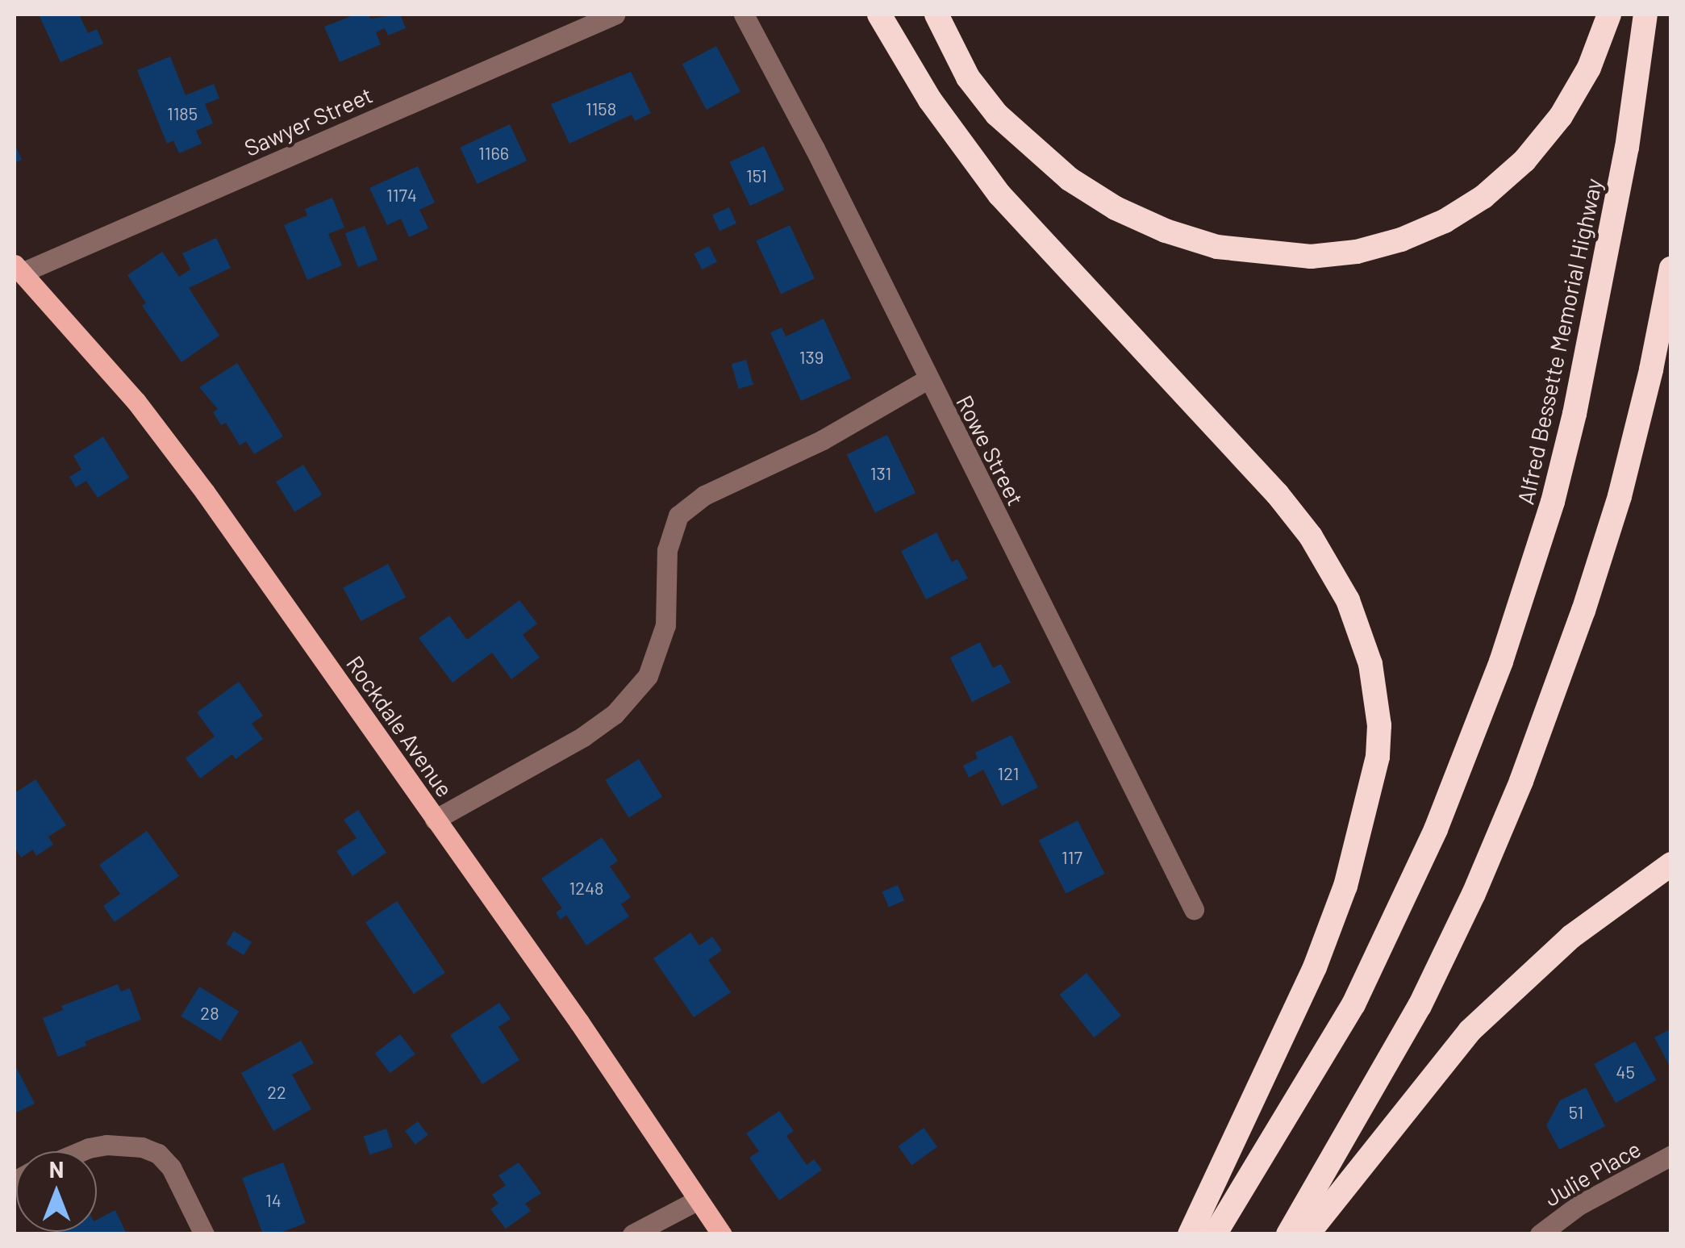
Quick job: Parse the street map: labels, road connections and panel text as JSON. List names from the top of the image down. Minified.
{"streets":{"highway":["Alfred Bessette Memorial Highway"],"main road":["Rockdale Avenue"],"street":["Sawyer Street","Rowe Street","Julie Place"]},"crossings":[["Sawyer Street","Rockdale Avenue"]],"house_numbers":["1158","1185","1166","151","1174","139","131","121","117","1248","28","45","22","51","14"],"north":"top"}
